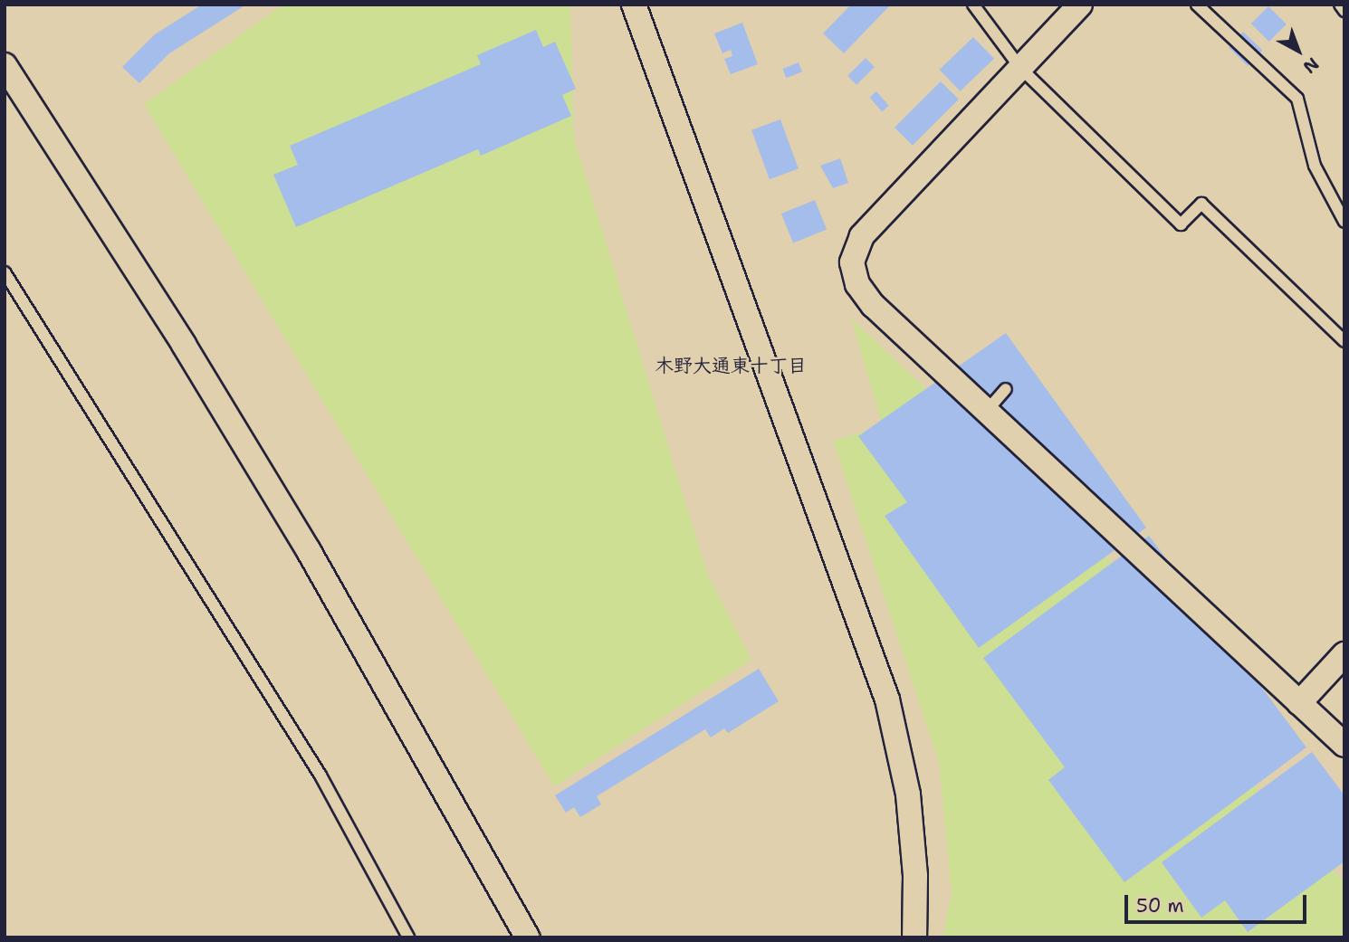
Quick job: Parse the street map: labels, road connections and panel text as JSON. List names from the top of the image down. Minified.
{"districts":["木野大通東十丁目"],"scale_bar":"50 m","north":"bottom right"}
